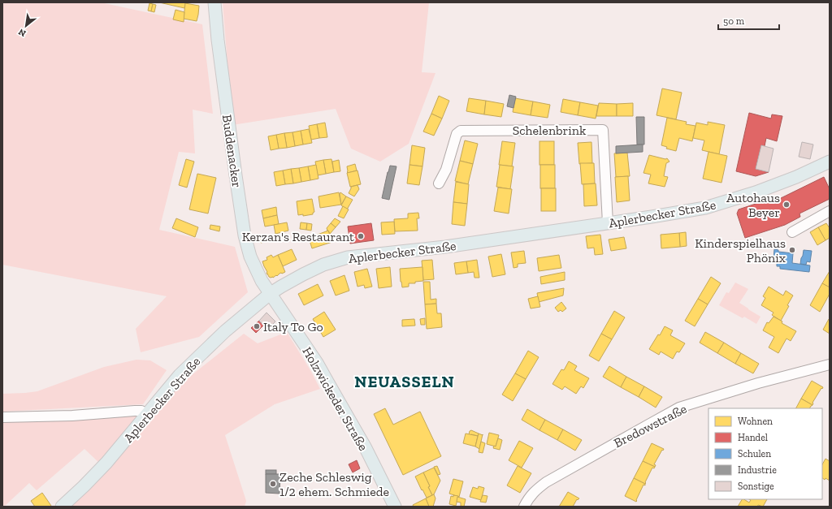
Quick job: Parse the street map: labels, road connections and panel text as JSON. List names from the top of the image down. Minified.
{"streets":{"main road":["Buddenacker","Aplerbecker Straße","Holzwickeder Straße"],"street":["Schelenbrink","Bredowstraße"]},"crossings":[["Schelenbrink","Aplerbecker Straße"],["Buddenacker","Aplerbecker Straße"],["Buddenacker","Holzwickeder Straße"],["Aplerbecker Straße","Holzwickeder Straße"]],"districts":["NEUASSELN"],"places":["Autohaus Beyer","Kerzan's Restaurant","Kinderspielhaus Phönix","Italy To Go","Zeche Schleswig 1/2 ehem. Schmiede"],"legend":["Wohnen","Handel","Schulen","Industrie","Sonstige"],"scale_bar":"50 m","north":"bottom left"}
